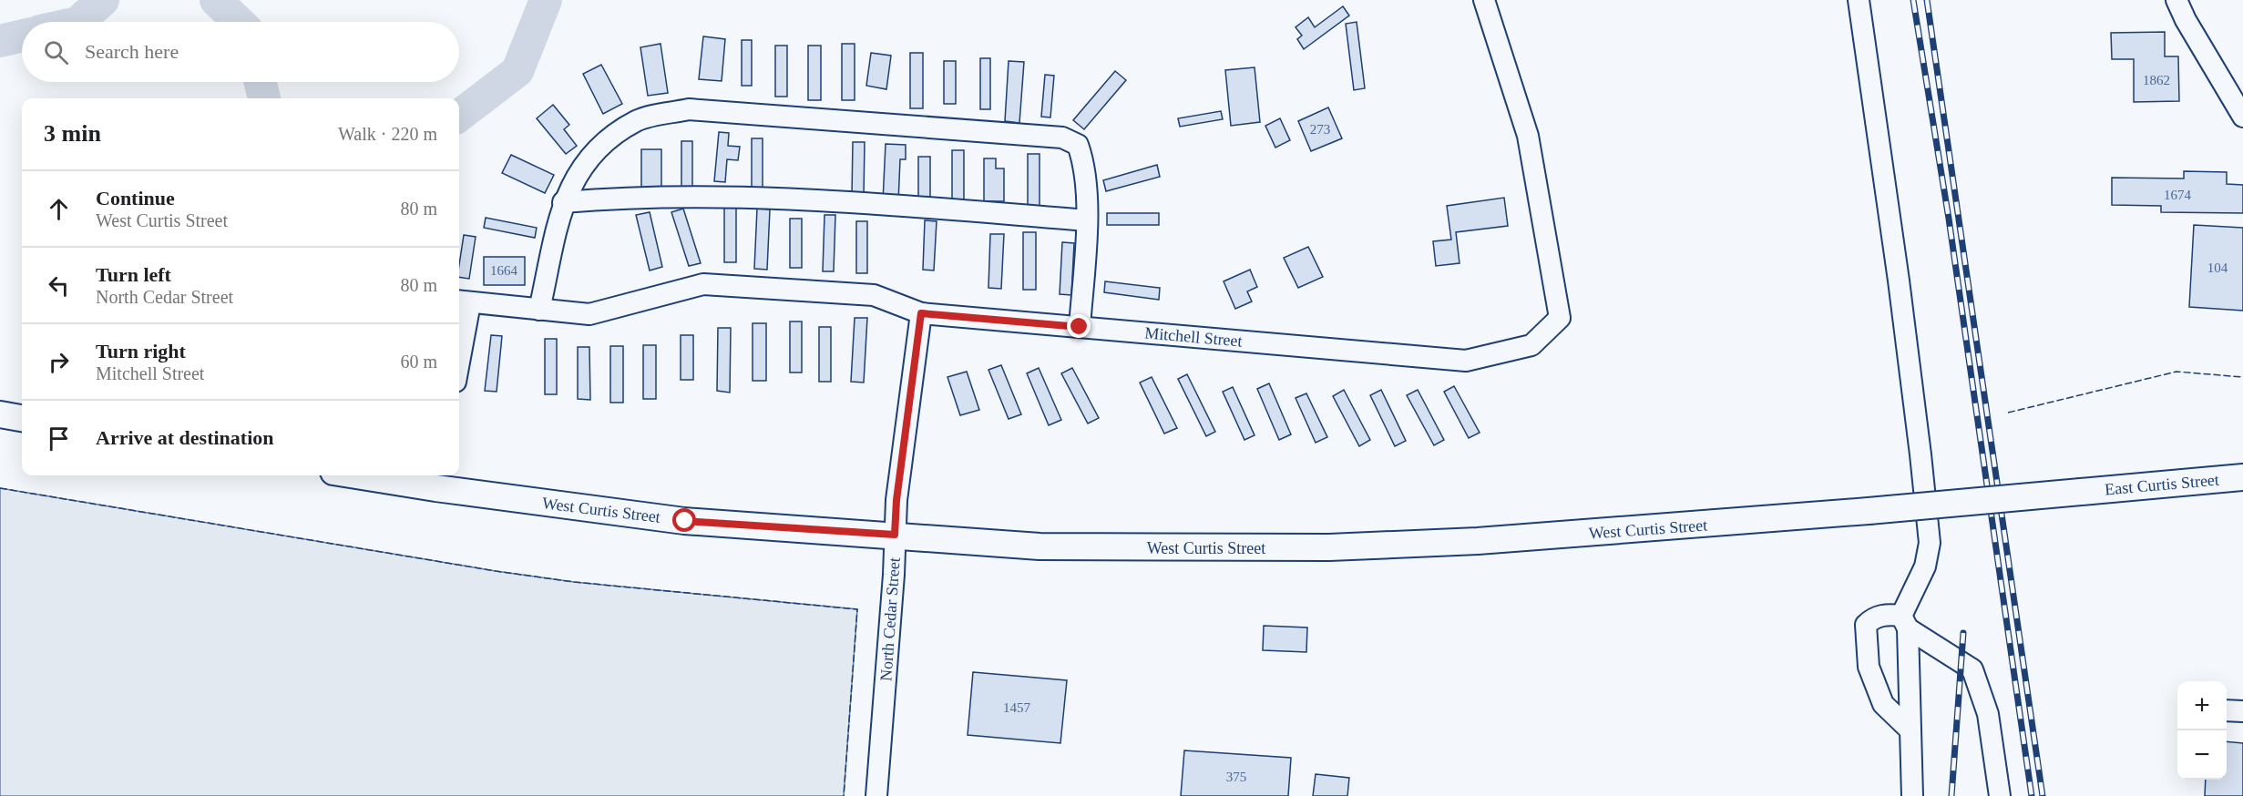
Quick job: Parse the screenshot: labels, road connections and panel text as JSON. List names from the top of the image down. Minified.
{"streets":{"main road":["East Curtis Street","West Curtis Street"],"street":["Mitchell Street","North Cedar Street"]},"crossings":[["Mitchell Street","North Cedar Street"],["East Curtis Street","West Curtis Street"],["West Curtis Street","North Cedar Street"]],"house_numbers":["1862","273","1674","104","1664","1457","375"],"page":{"search":"Search here","heading":["3 min","Walk · 220 m"],"list":[["Continue","West Curtis Street","80 m"],["Turn left","North Cedar Street","80 m"],["Turn right","Mitchell Street","60 m"],"Arrive at destination"],"map_buttons":["+","−"]}}
